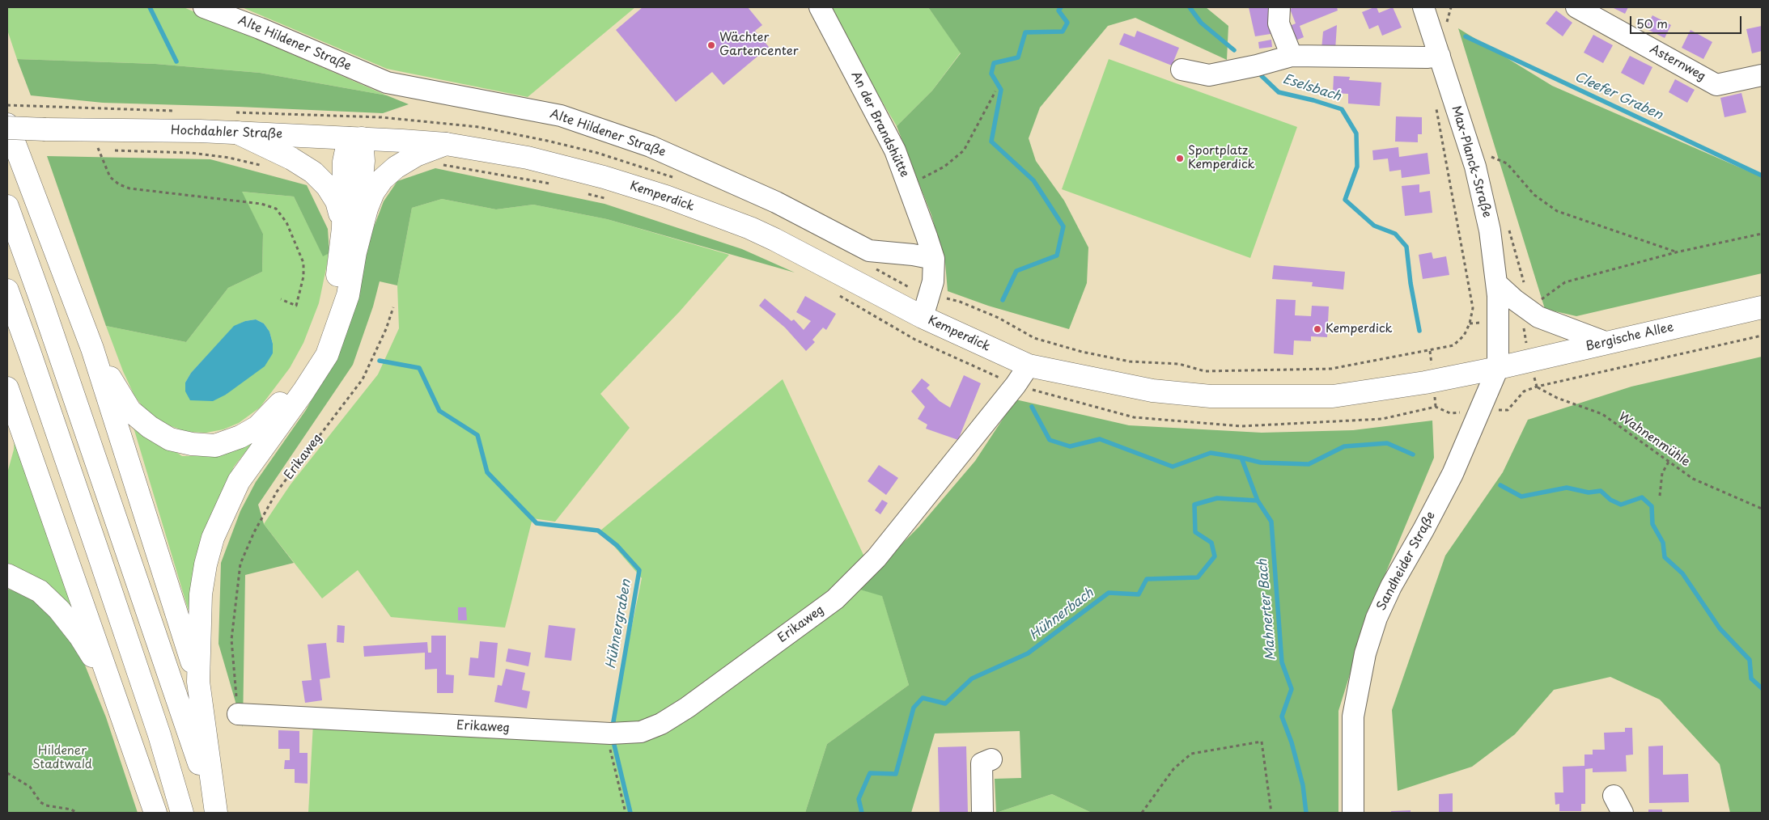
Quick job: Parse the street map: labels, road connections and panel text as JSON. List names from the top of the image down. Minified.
{"streets":{"main road":["Hochdahler Straße","Kemperdick","Bergische Allee"],"street":["Alte Hildener Straße","Asternweg","An der Brandshütte","Max-Planck-Straße","Erikaweg","Sandheider Straße"],"path":["Wahnenmühle"]},"crossings":[["Alte Hildener Straße","An der Brandshütte"],["An der Brandshütte","Kemperdick"],["Hochdahler Straße","Kemperdick"],["Max-Planck-Straße","Kemperdick"],["Max-Planck-Straße","Bergische Allee"],["Max-Planck-Straße","Sandheider Straße"],["Kemperdick","Bergische Allee"],["Kemperdick","Erikaweg"],["Kemperdick","Sandheider Straße"],["Bergische Allee","Sandheider Straße"]],"water":["Eselsbach","Cleefer Graben","Mahnerter Bach","Hühnerbach","Hühnergraben"],"parks":["Hildener Stadtwald"],"places":["Wächter Gartencenter","Sportplatz Kemperdick","Kemperdick"],"scale_bar":"50 m"}
